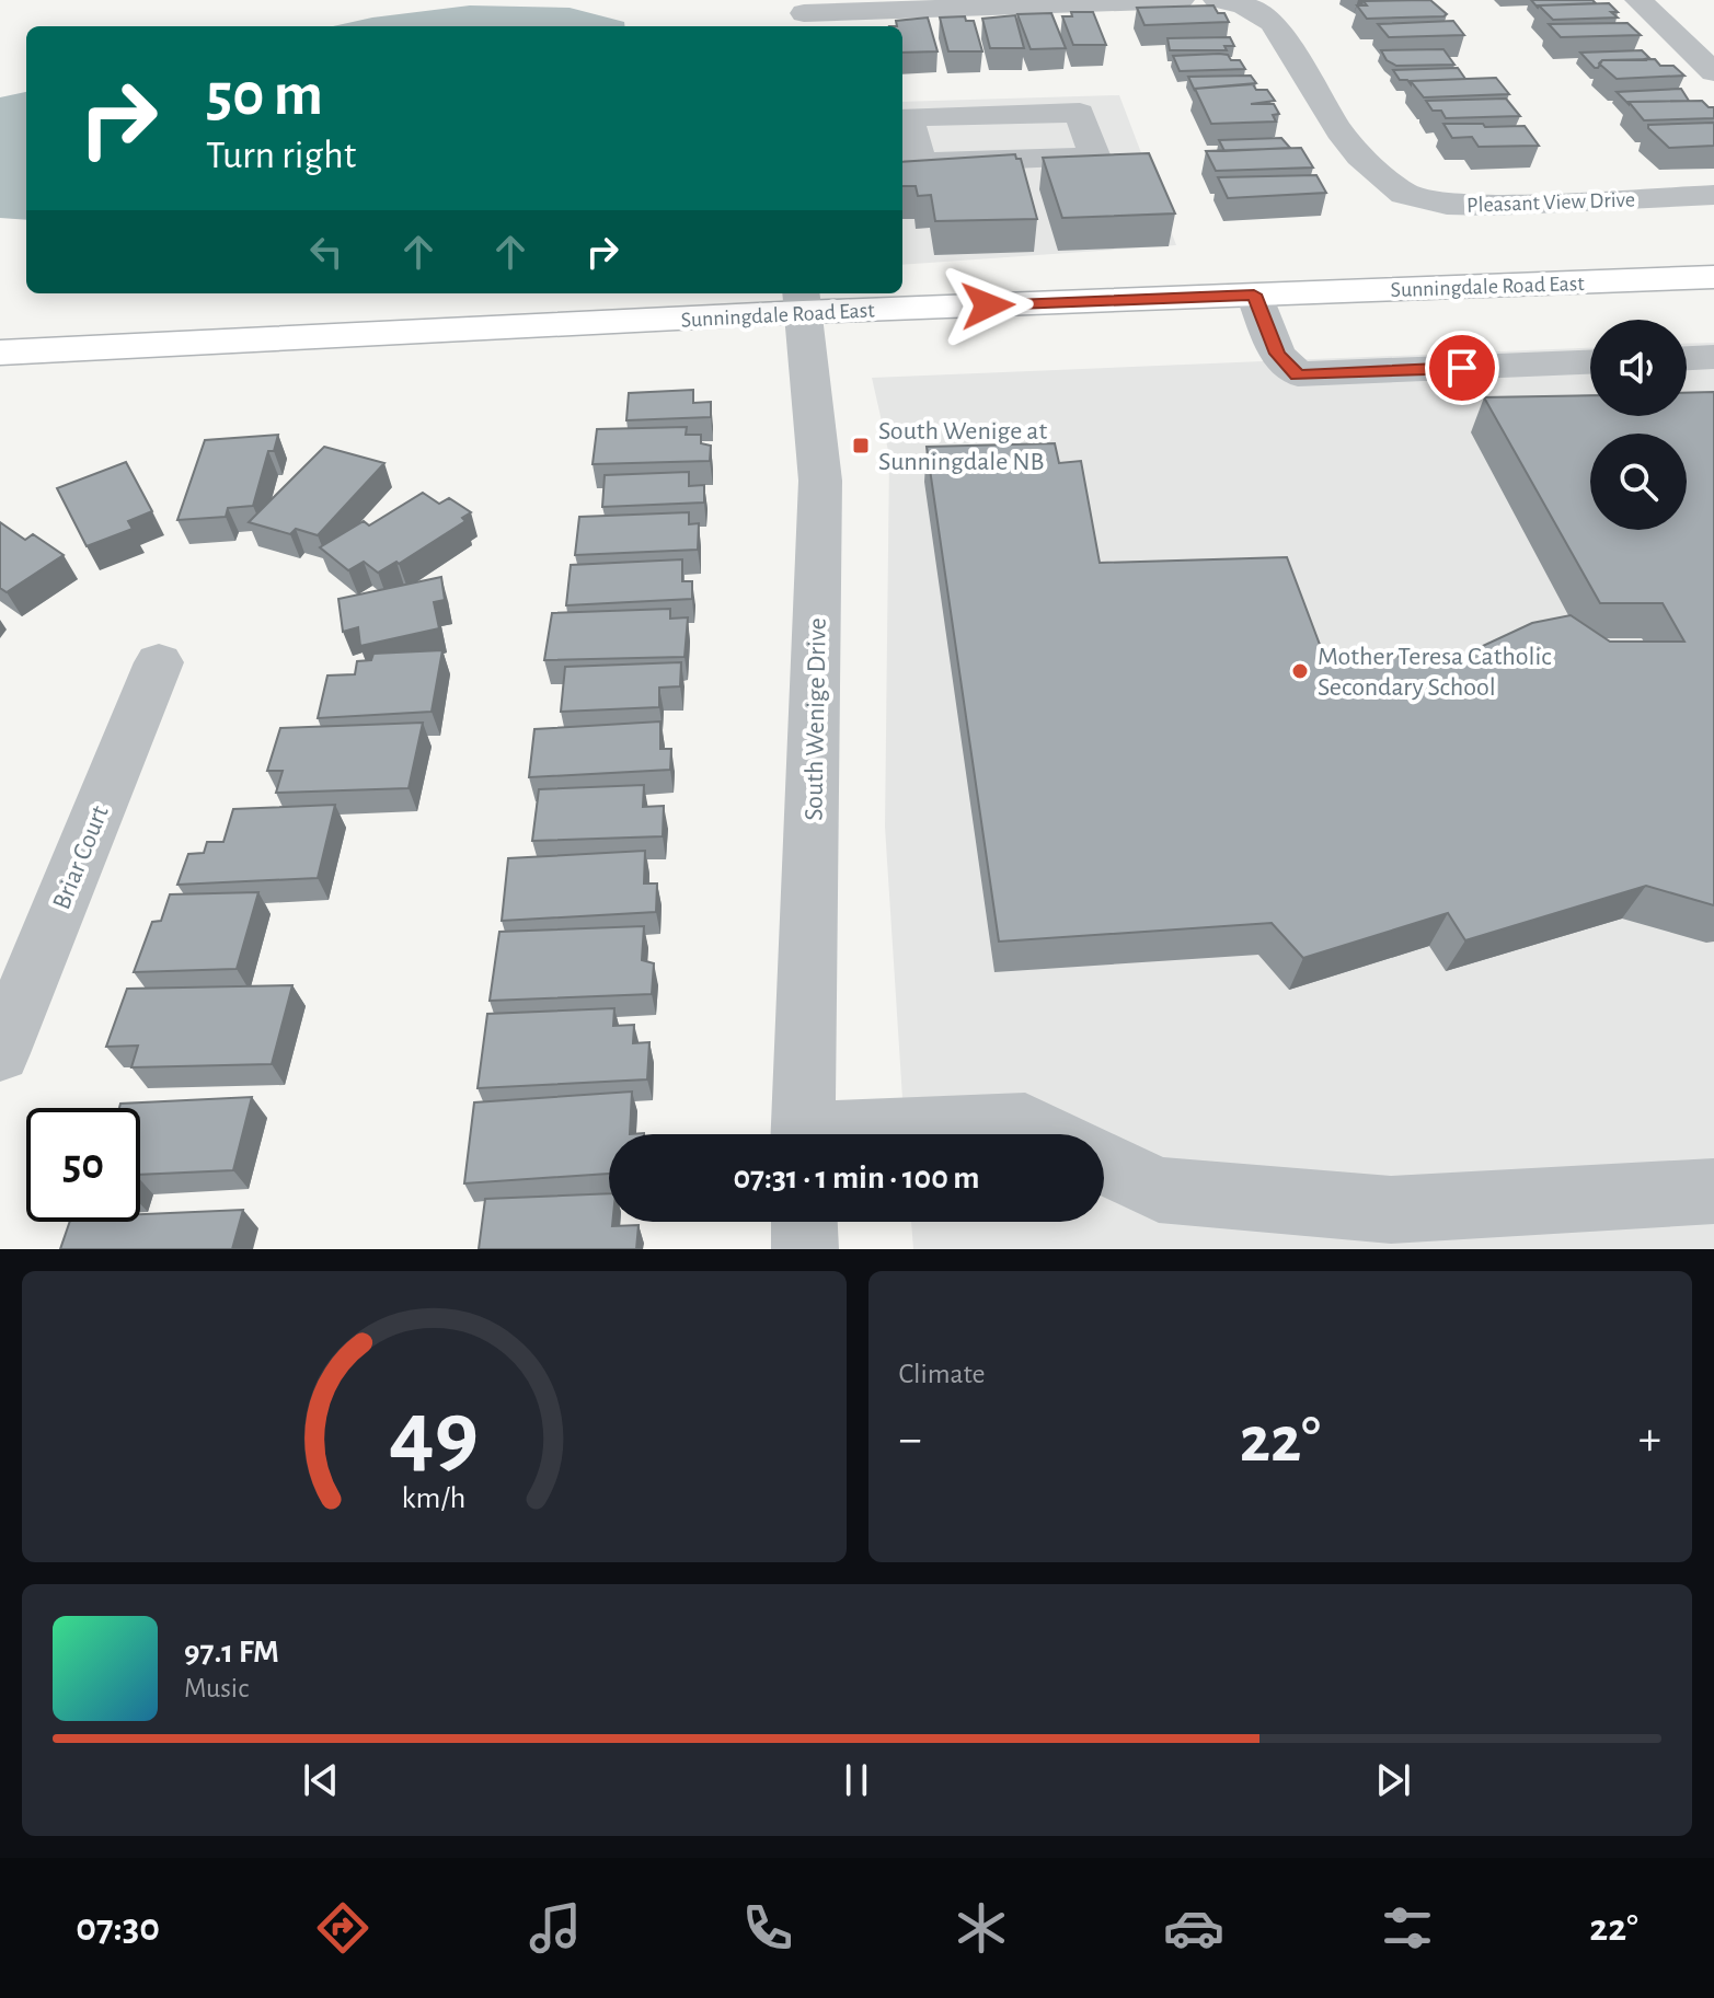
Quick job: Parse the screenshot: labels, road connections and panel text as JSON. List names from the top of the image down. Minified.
{"streets":{"main road":["Sunningdale Road East"],"street":["Pleasant View Drive","South Wenige Drive","Briar Court"]},"crossings":[["Sunningdale Road East","South Wenige Drive"]],"places":{"transit":["South Wenige at Sunningdale NB"],"other":["Mother Teresa Catholic Secondary School"]},"page":{"turn":["50 m","Turn right"],"limit":"50","trip":"07:31 · 1 min · 100 m","tile":"Climate","heat":["−","22°","+"],"song":["97.1 FM","Music"],"tabs":["07:30","22°"],"gauge":["49","km/h"]}}
